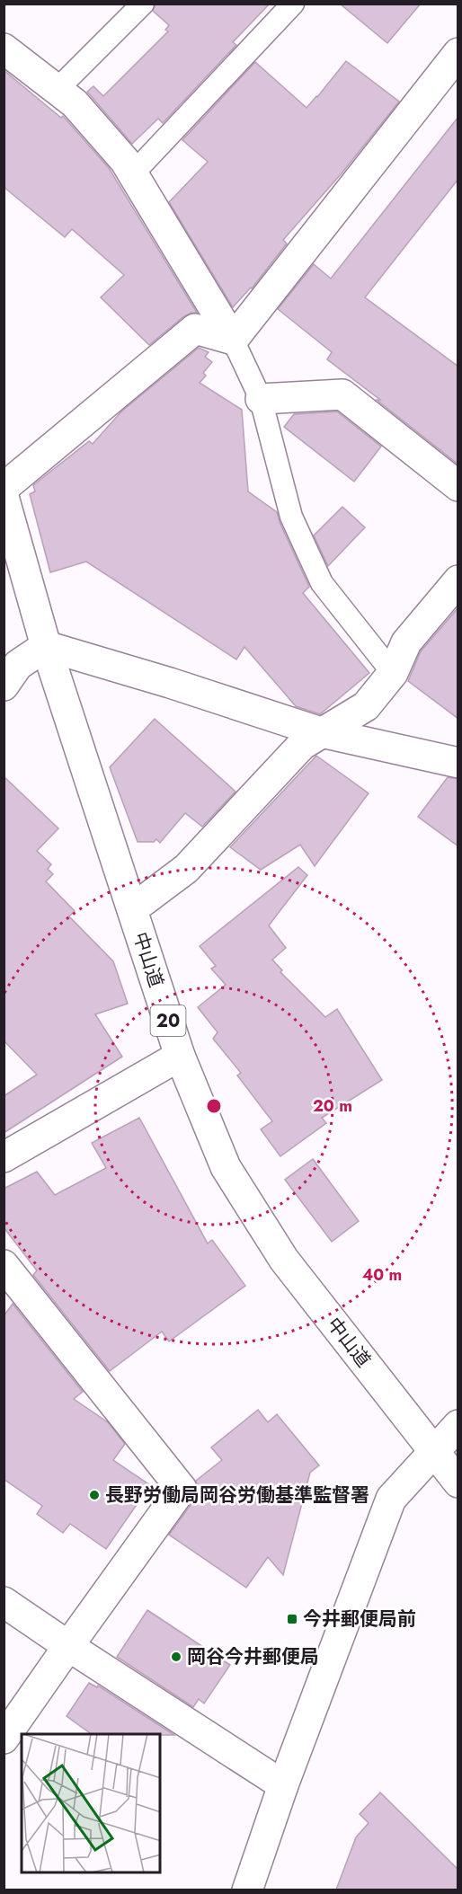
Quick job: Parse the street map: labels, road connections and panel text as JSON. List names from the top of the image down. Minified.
{"streets":{"main road":["中山道","20"]},"places":{"other":["長野労働局岡谷労働基準監督署","岡谷今井郵便局"],"transit":["今井郵便局前"]},"rings":["20 m","40 m"]}
